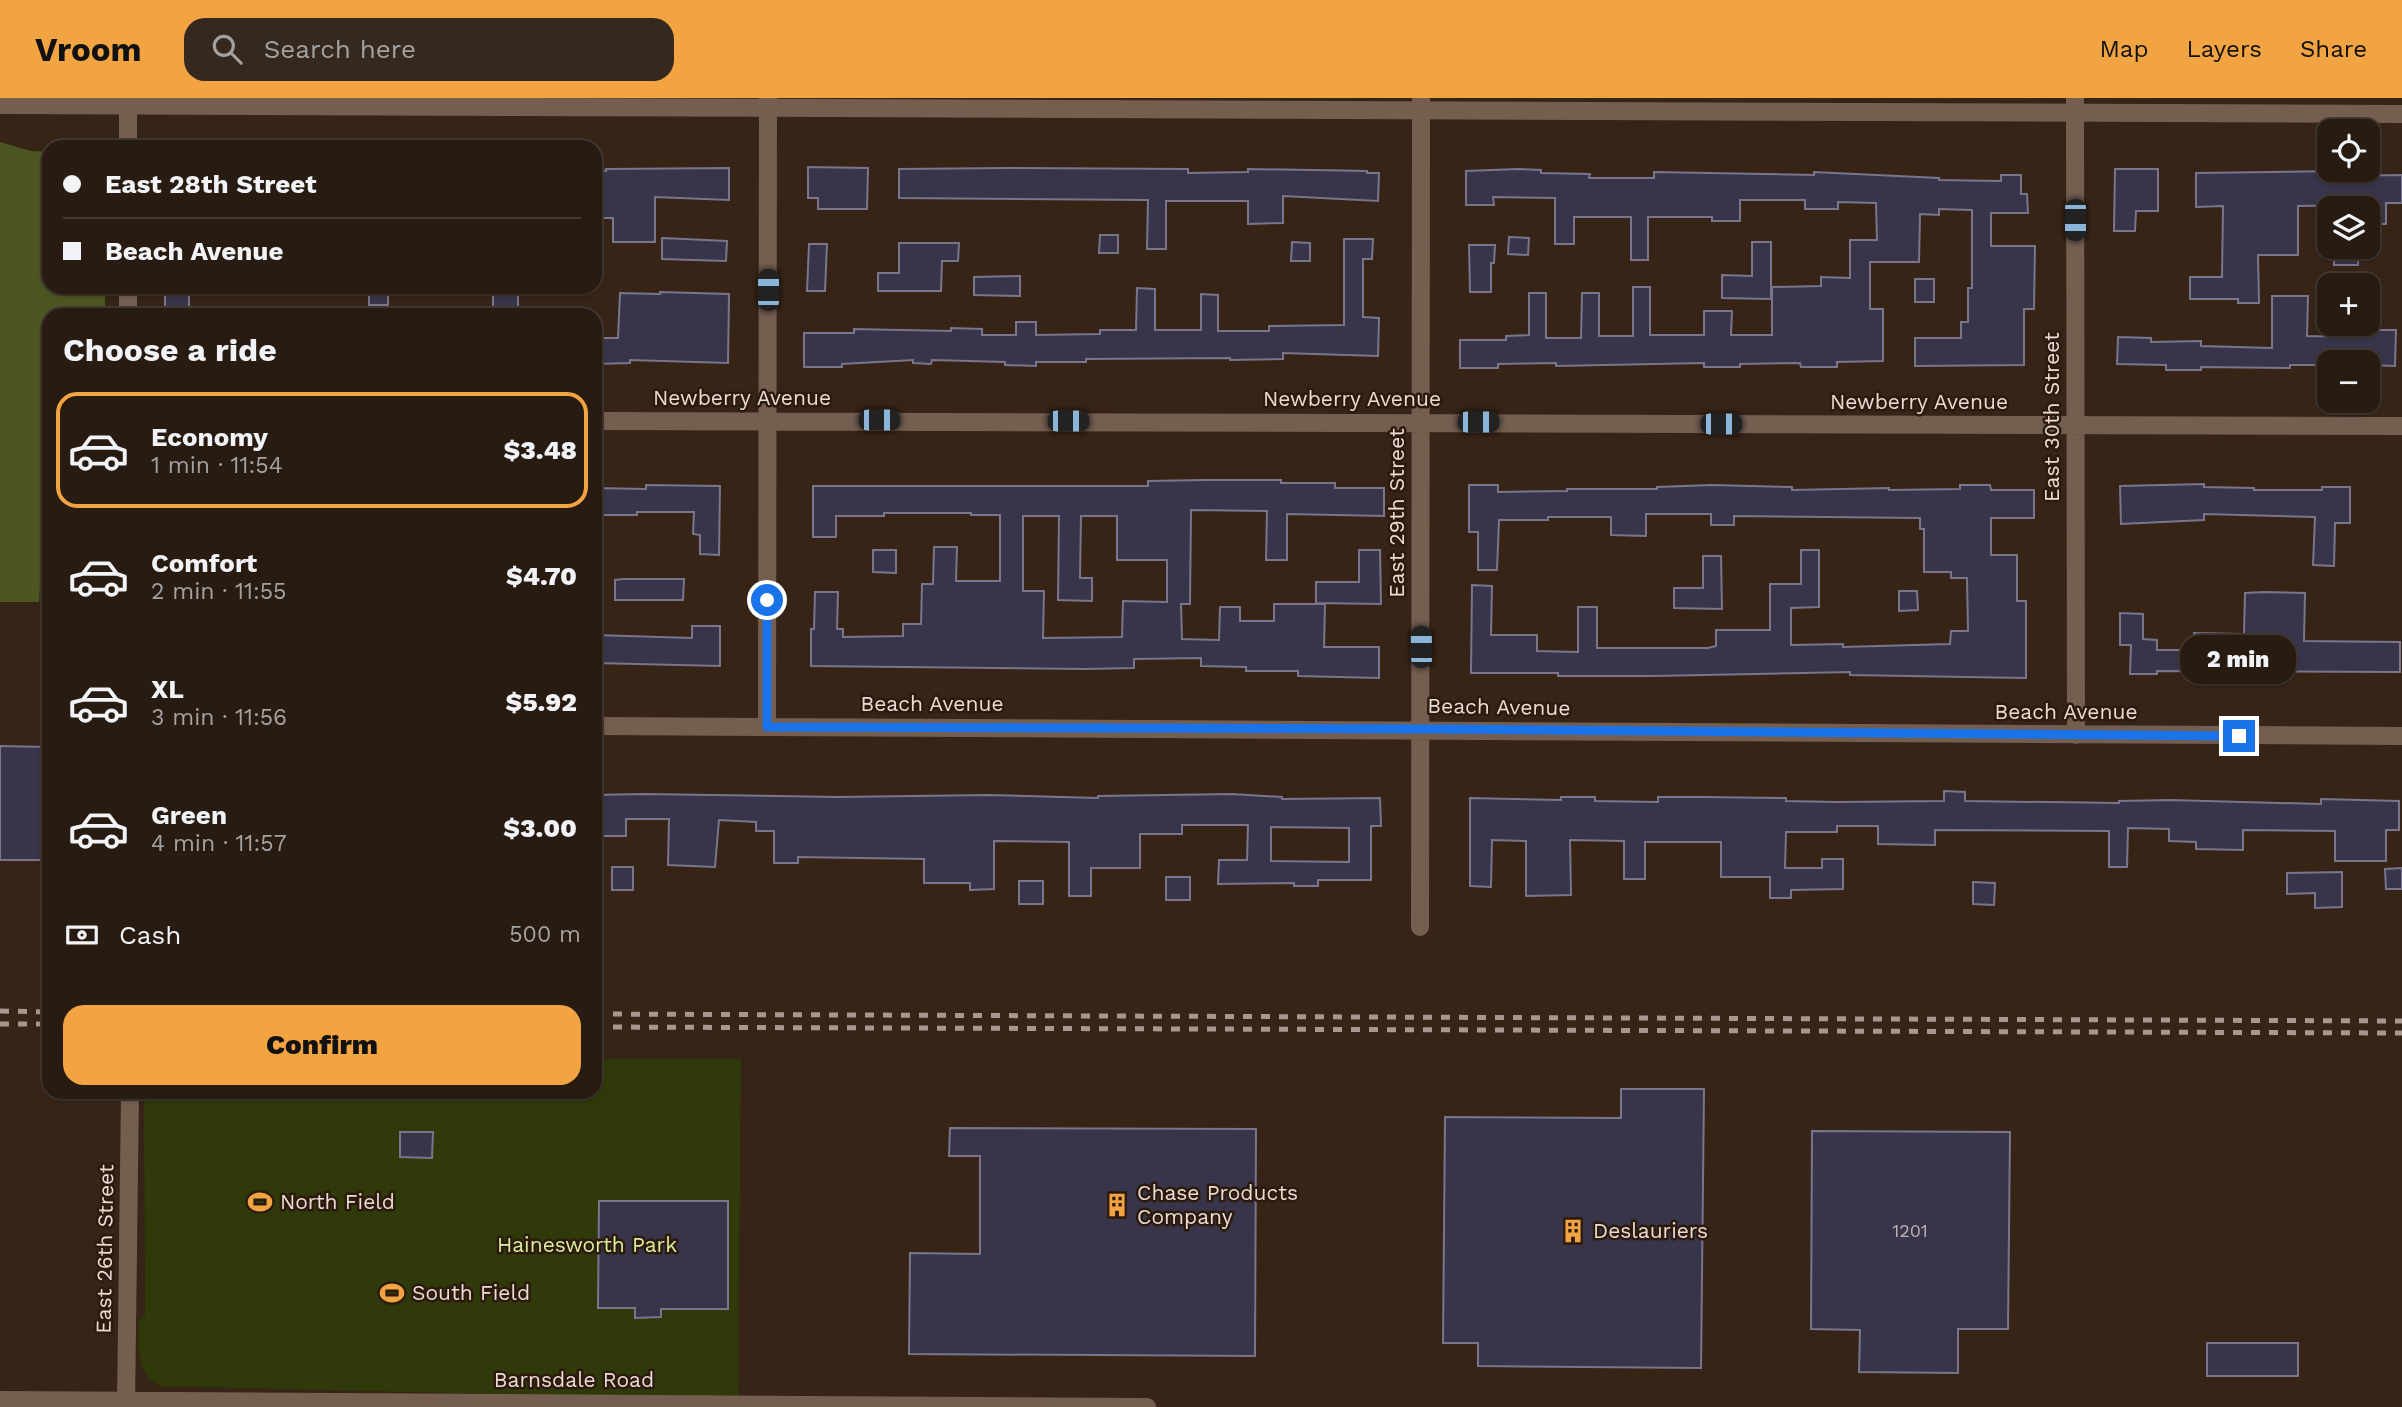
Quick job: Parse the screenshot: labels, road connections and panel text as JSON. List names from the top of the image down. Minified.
{"streets":{"street":["Newberry Avenue","East 30th Street","East 29th Street","Beach Avenue","East 26th Street","Barnsdale Road"]},"crossings":[["Newberry Avenue","East 30th Street"],["Newberry Avenue","East 29th Street"],["East 30th Street","Beach Avenue"],["East 29th Street","Beach Avenue"],["East 26th Street","Barnsdale Road"]],"parks":["Hainesworth Park"],"places":{"sports":["North Field","South Field"],"building":["Chase Products Company","Deslauriers"]},"house_numbers":["1201"],"page":{"header":"Vroom","search":"Search here","nav":["Map","Layers","Share"],"map_buttons":["+","−"],"banner":["East 28th Street","Beach Avenue"],"heading":"Choose a ride","list":[{"name":"Economy","note":"1 min · 11:54","value":"$3.48"},{"name":"Comfort","note":"2 min · 11:55","value":"$4.70"},{"name":"XL","note":"3 min · 11:56","value":"$5.92"},{"name":"Green","note":"4 min · 11:57","value":"$3.00"}],"bubble":"2 min","pay":["Cash","500 m"],"buttons":"Confirm"}}
